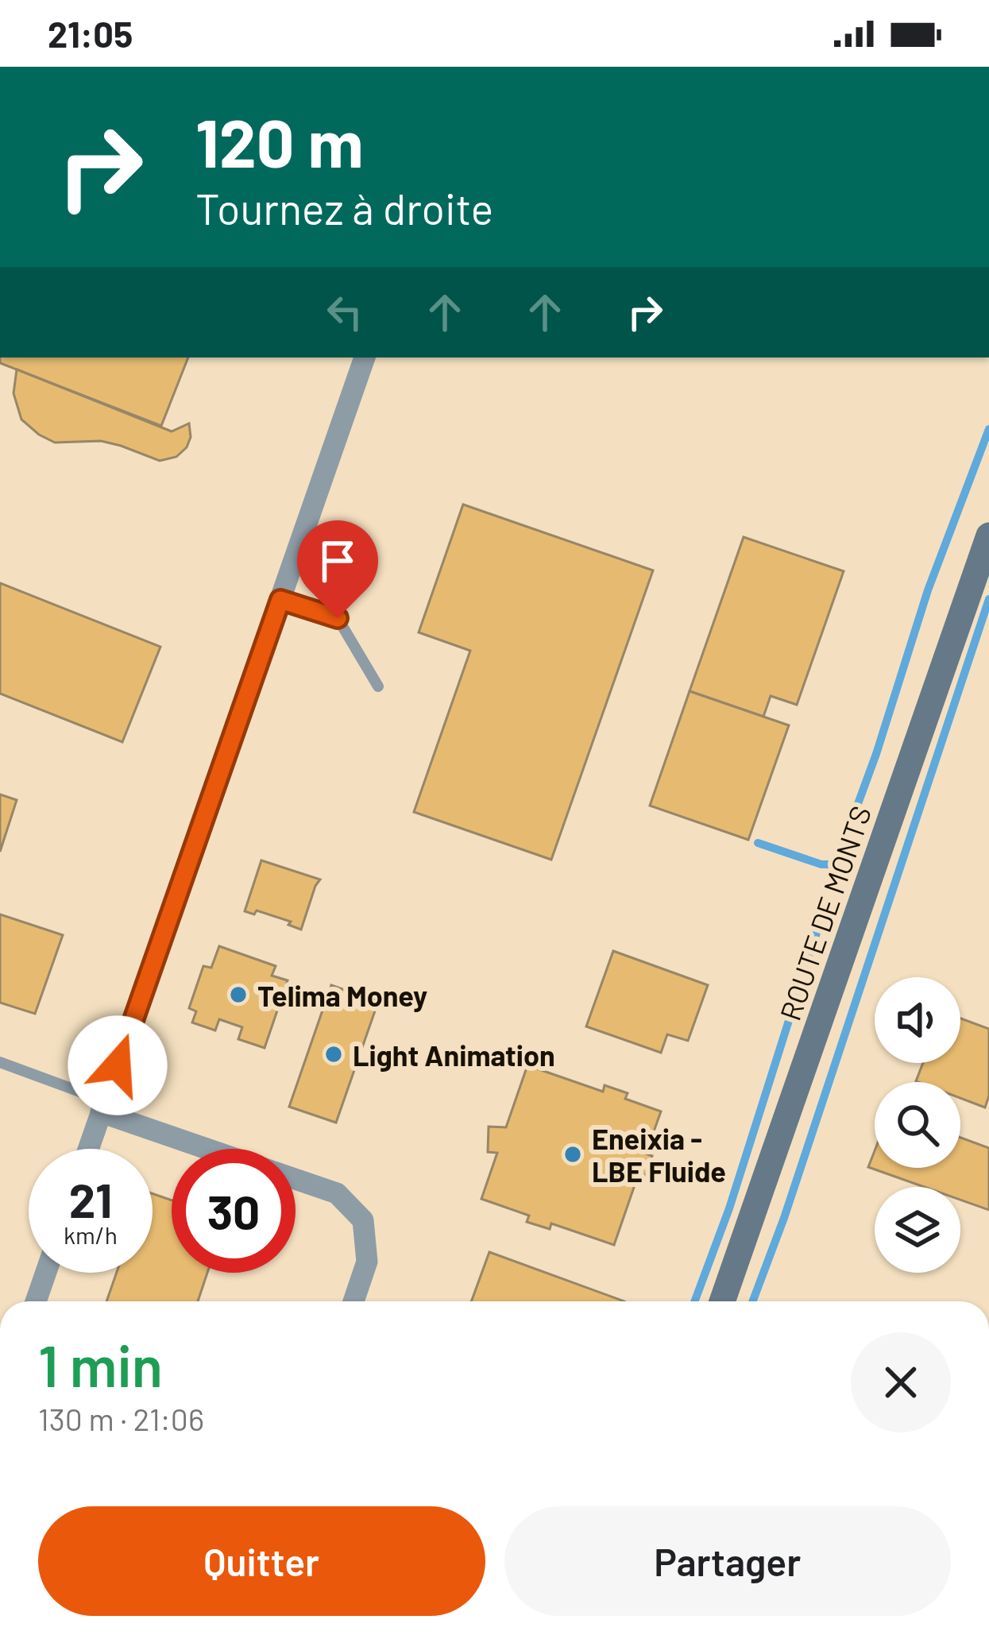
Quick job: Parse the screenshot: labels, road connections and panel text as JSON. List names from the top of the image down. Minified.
{"streets":{"main road":["ROUTE DE MONTS"]},"places":["Telima Money","Light Animation","Eneixia - LBE Fluide"],"page":{"status":"21:05","turn":["120 m","Tournez à droite"],"speed":"21 km/h","limit":"30","heading":["1 min","130 m · 21:06"],"buttons":["Quitter","Partager"]}}
